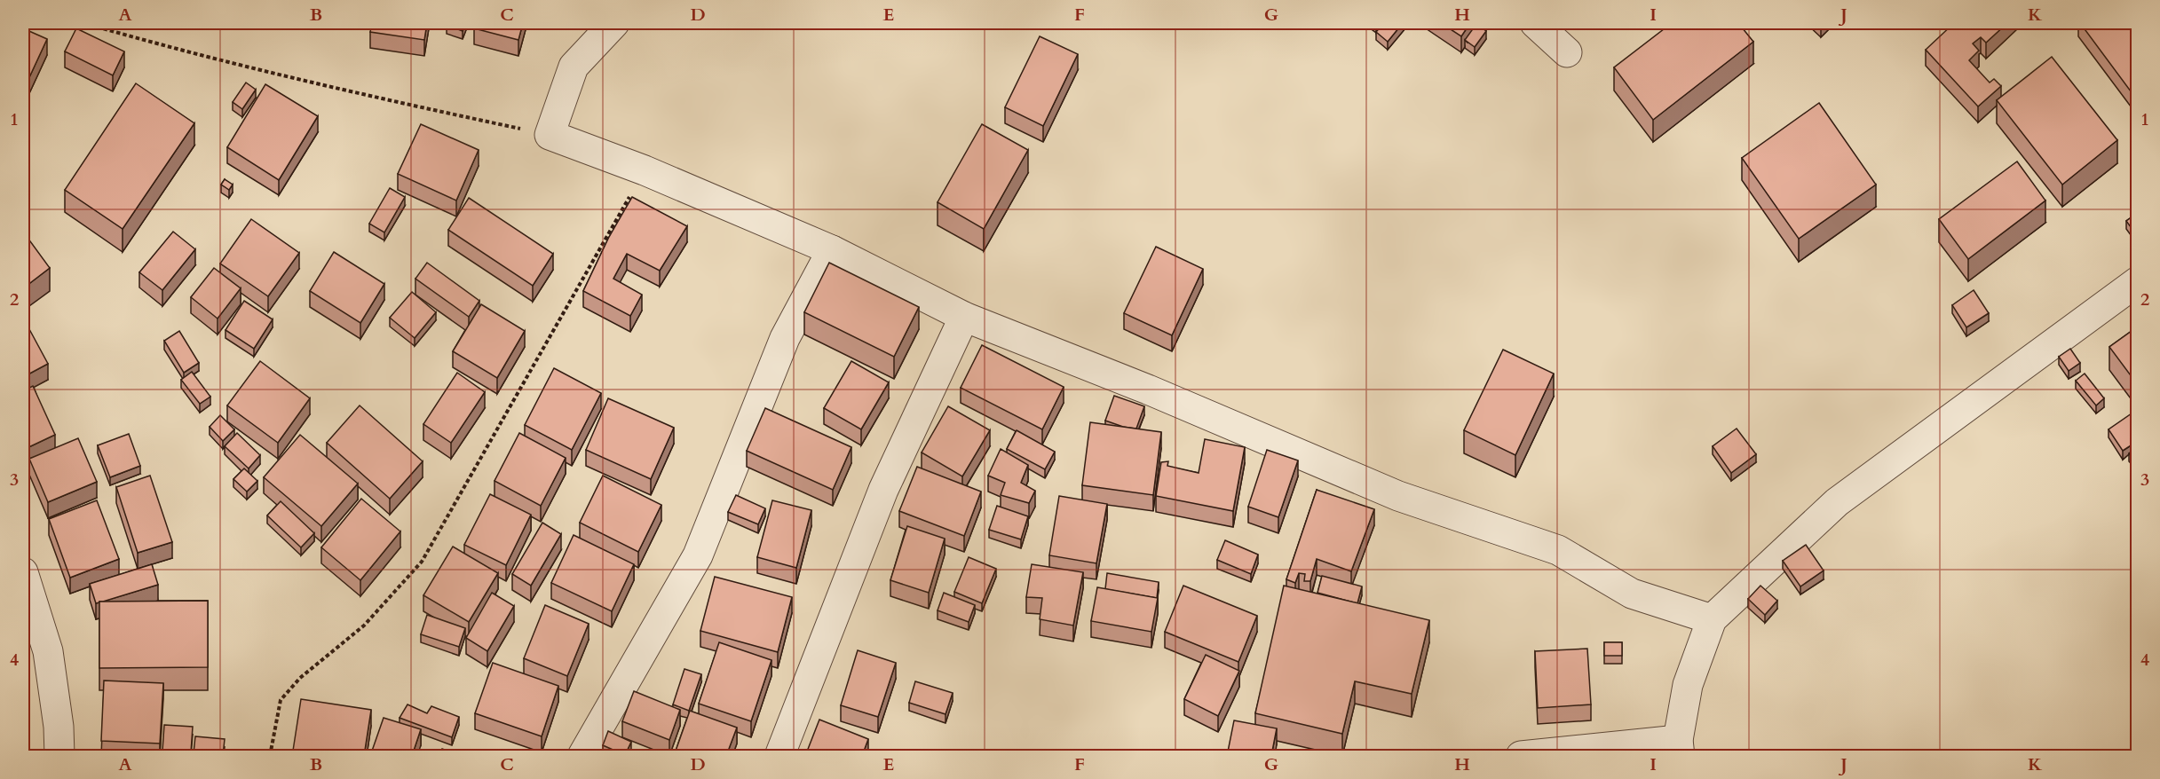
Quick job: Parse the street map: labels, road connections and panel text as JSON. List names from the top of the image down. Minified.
{"grid":{"columns":["A","B","C","D","E","F","G","H","I","J","K"],"rows":["1","2","3","4"]}}
